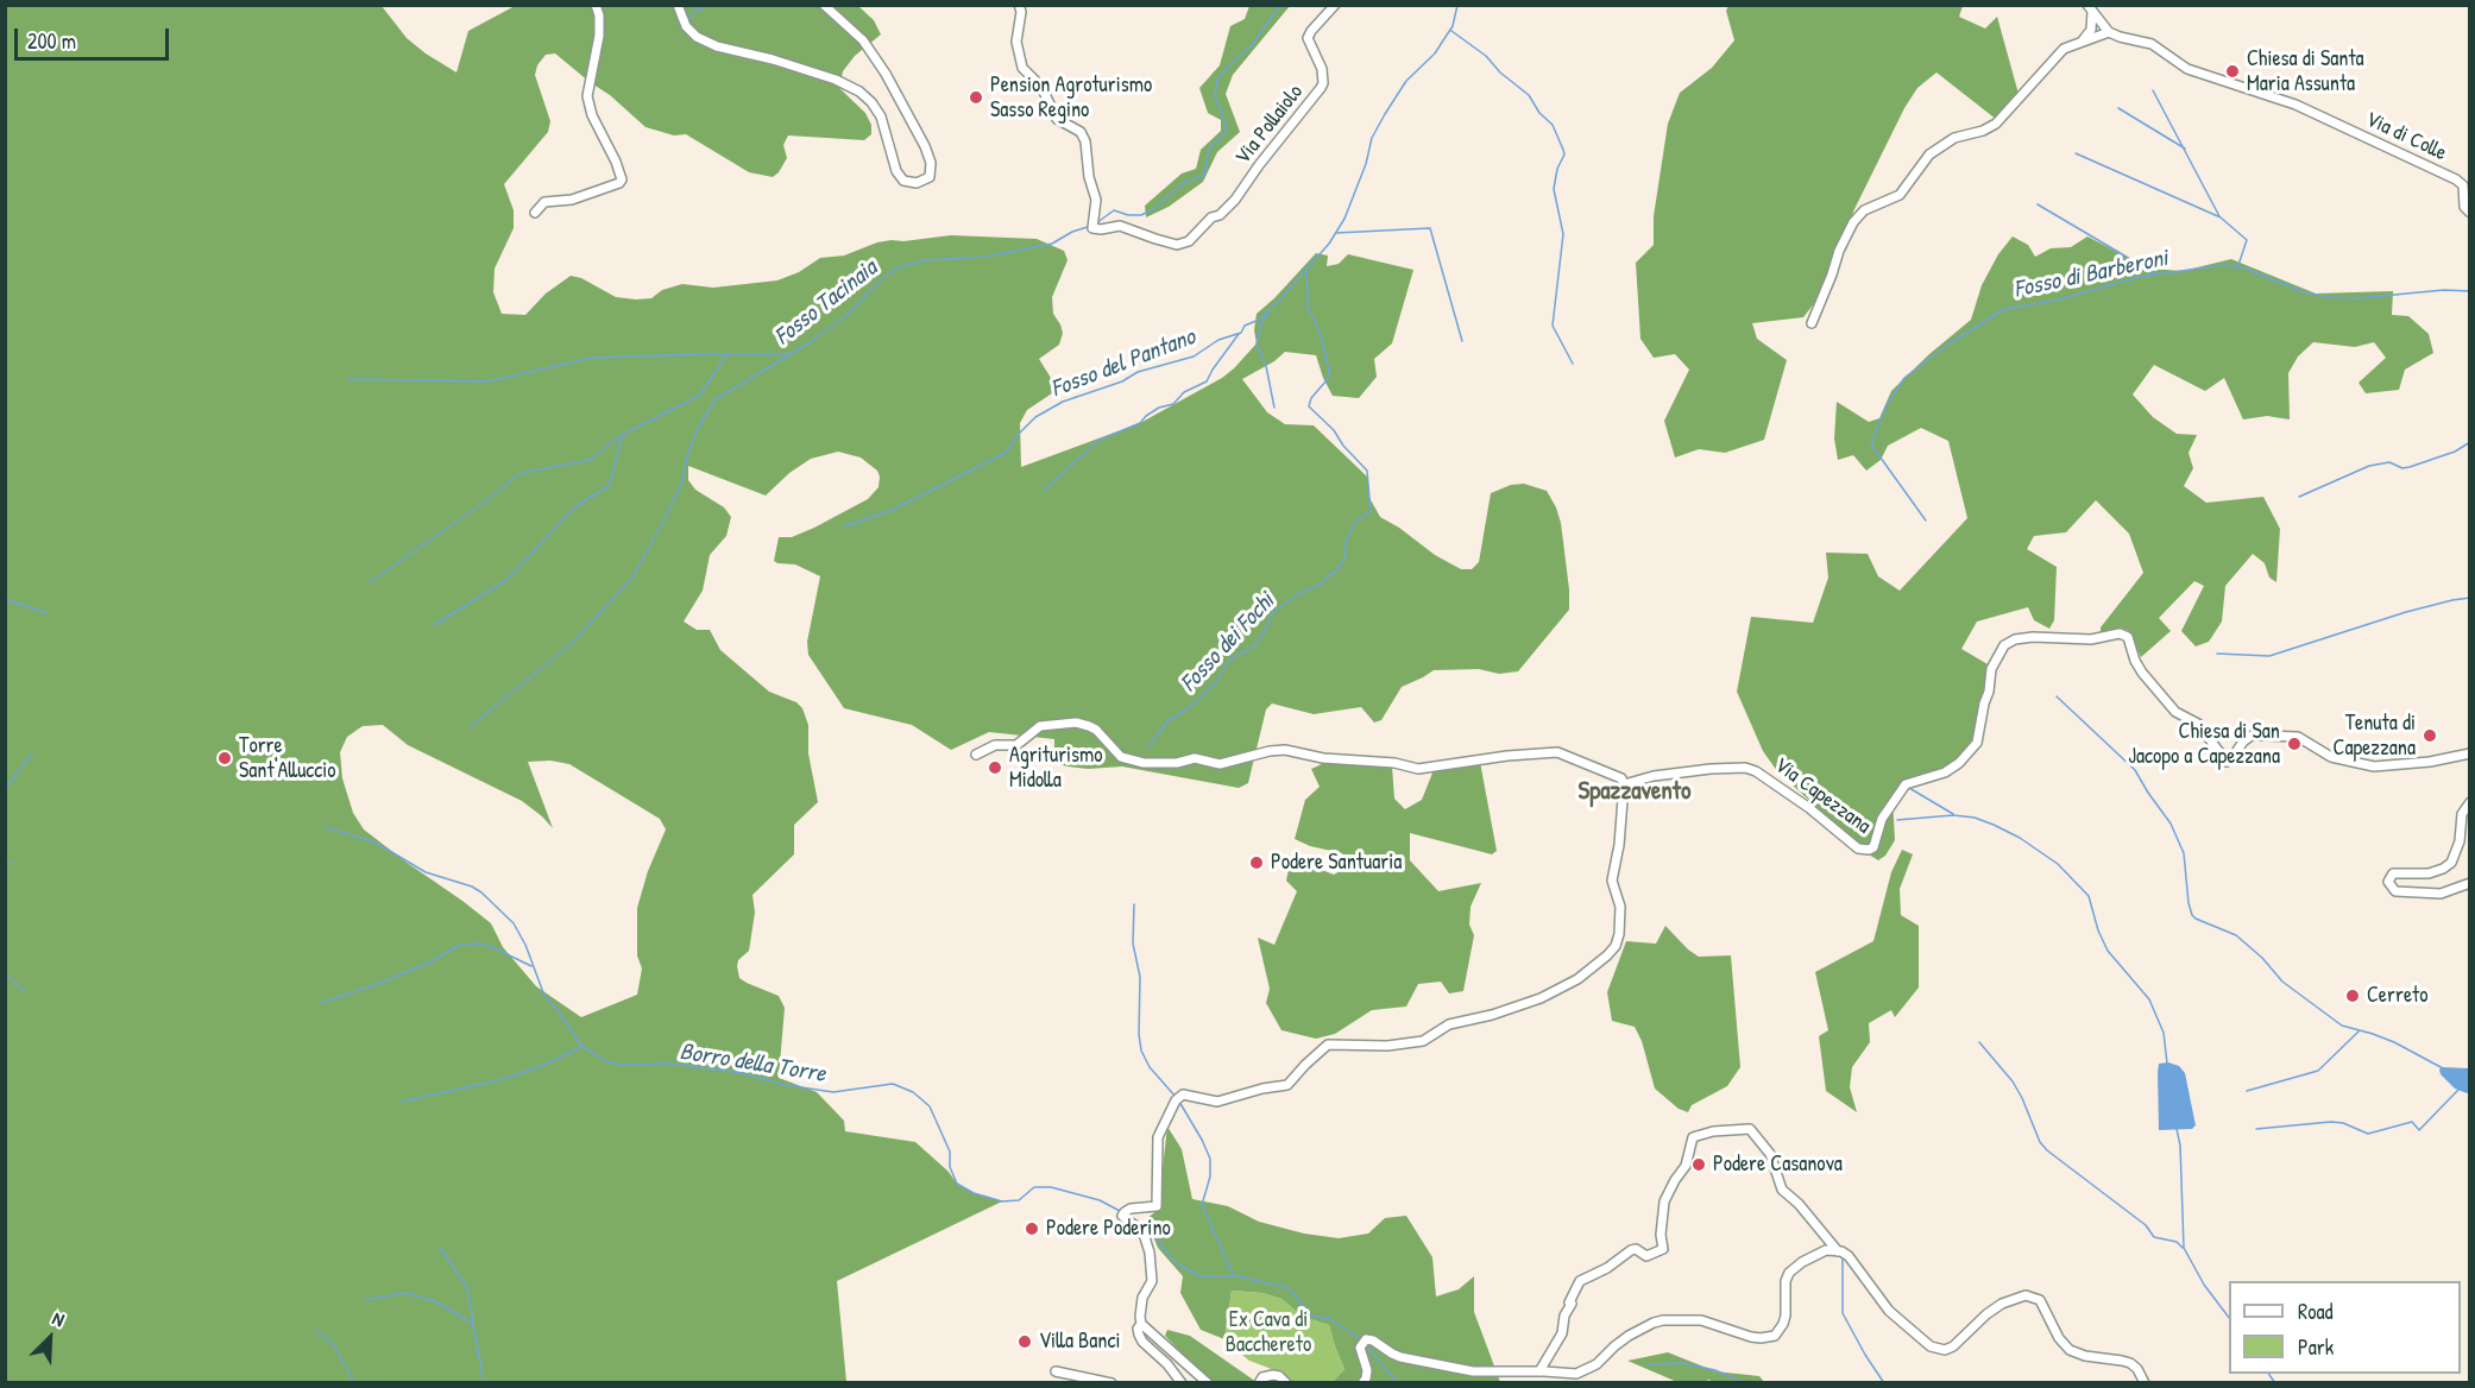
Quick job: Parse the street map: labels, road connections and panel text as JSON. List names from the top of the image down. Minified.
{"streets":{"street":["Via Pollaiolo","Via di Colle","Via Capezzana"]},"districts":["Spazzavento"],"water":["Fosso di Barberoni","Fosso Tacinaia","Fosso del Pantano","Fosso dei Fochi","Borro della Torre"],"parks":["Ex Cava di Bacchereto"],"places":["Chiesa di Santa Maria Assunta","Pension Agroturismo Sasso Regino","Tenuta di Capezzana","Chiesa di San Jacopo a Capezzana","Torre Sant'Alluccio","Agriturismo Midolla","Podere Santuaria","Cerreto","Podere Casanova","Podere Poderino","Villa Banci"],"legend":["Road","Park"],"scale_bar":"200 m","north":"top right"}
